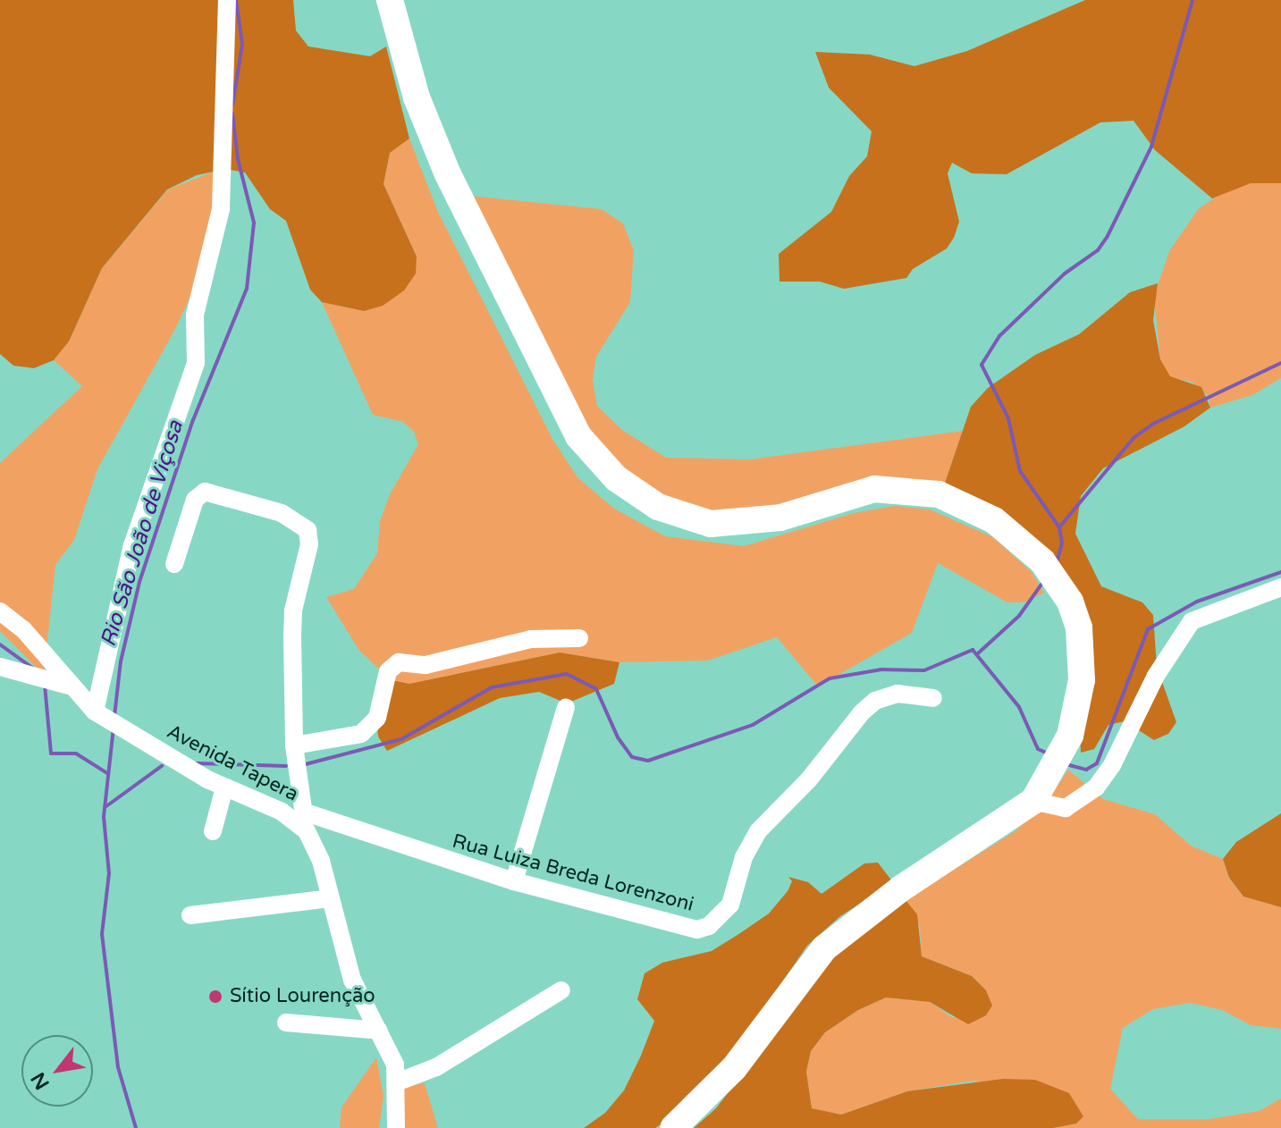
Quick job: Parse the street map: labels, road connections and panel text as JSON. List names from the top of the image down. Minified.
{"streets":{"street":["Avenida Tapera","Rua Luiza Breda Lorenzoni"]},"water":["Rio São João de Viçosa"],"places":["Sítio Lourenção"],"north":"bottom left"}
